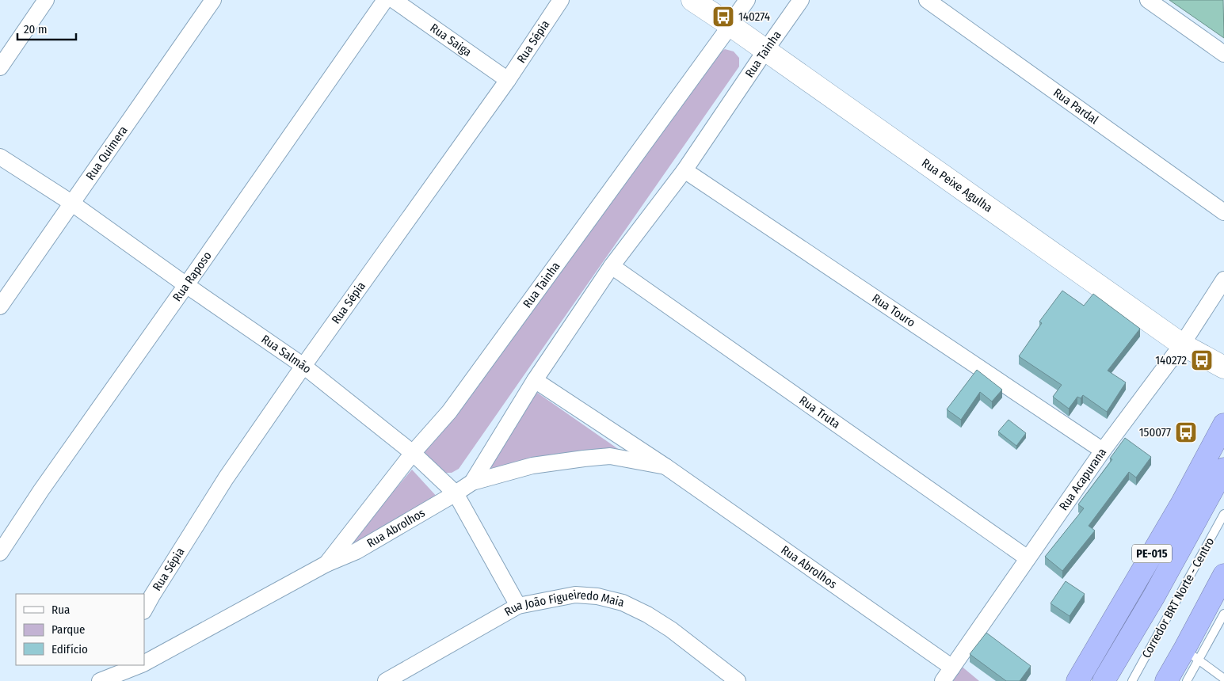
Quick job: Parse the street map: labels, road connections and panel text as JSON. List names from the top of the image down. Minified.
{"streets":{"highway":["PE-015"],"street":["Rua Saiga","Rua Sépia","Rua Tainha","Rua Pardal","Rua Quimera","Rua Peixe Agulha","Rua Raposo","Rua Touro","Rua Salmão","Rua Truta","Rua Acapurana","Rua Abrolhos","Rua João Figueiredo Maia"],"lane":["Corredor BRT Norte - Centro"]},"crossings":[["Rua Saiga","Rua Sépia"],["Rua Sépia","Rua Salmão"],["Rua Tainha","Rua Peixe Agulha"],["Rua Tainha","Rua Touro"],["Rua Tainha","Rua Salmão"],["Rua Tainha","Rua Truta"],["Rua Tainha","Rua Abrolhos"],["Rua Quimera","Rua Salmão"],["Rua Peixe Agulha","Rua Acapurana"],["Rua Raposo","Rua Salmão"],["Rua Touro","Rua Acapurana"],["Rua Salmão","Rua Abrolhos"],["Rua Salmão","Rua João Figueiredo Maia"],["Rua Truta","Rua Acapurana"],["Rua Acapurana","Rua Abrolhos"]],"places":{"bus stop":["140274","140272","150077"]},"legend":["Rua","Parque","Edifício"],"scale_bar":"20 m"}
